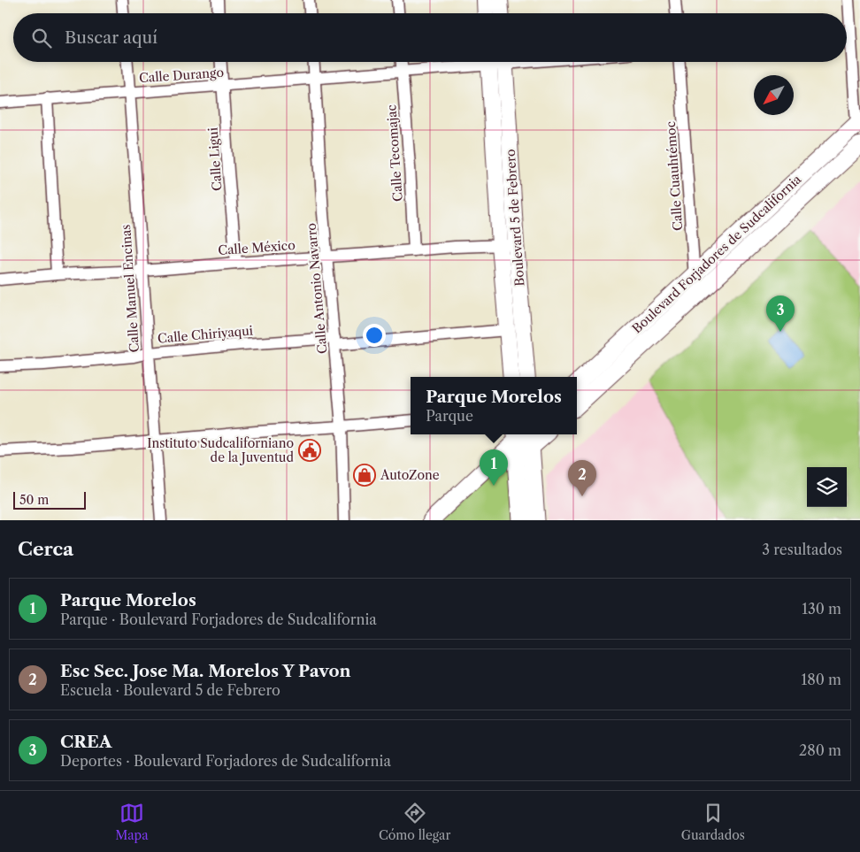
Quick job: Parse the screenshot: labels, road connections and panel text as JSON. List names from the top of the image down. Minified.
{"streets":{"main road":["Boulevard 5 de Febrero","Boulevard Forjadores de Sudcalifornia"],"street":["Calle Durango","Calle Tecomajac","Calle Ligui","Calle Cuauhtémoc","Calle México","Calle Manuel Encinas","Calle Antonio Navarro","Calle Chiriyaqui"]},"crossings":[["Calle Durango","Calle Tecomajac"],["Calle Durango","Calle Ligui"],["Calle Durango","Calle Manuel Encinas"],["Calle Durango","Calle Antonio Navarro"],["Calle Tecomajac","Calle México"],["Calle Ligui","Calle México"],["Calle Cuauhtémoc","Boulevard Forjadores de Sudcalifornia"],["Boulevard 5 de Febrero","Calle México"],["Boulevard 5 de Febrero","Calle Chiriyaqui"],["Calle México","Calle Manuel Encinas"],["Calle México","Calle Antonio Navarro"],["Calle Manuel Encinas","Calle Chiriyaqui"],["Calle Antonio Navarro","Calle Chiriyaqui"]],"places":{"public building":["Instituto Sudcaliforniano de la Juventud"],"shop":["AutoZone"]},"scale_bar":"50 m","north":"bottom left","page":{"search":"Buscar aquí","pins":["3","1","2"],"popup":["Parque Morelos","Parque"],"scale":"50 m","heading":["Cerca","3 resultados"],"list":[{"mark":"1","name":"Parque Morelos","note":"Parque · Boulevard Forjadores de Sudcalifornia","value":"130 m"},{"mark":"2","name":"Esc Sec. Jose Ma. Morelos Y Pavon","note":"Escuela · Boulevard 5 de Febrero","value":"180 m"},{"mark":"3","name":"CREA","note":"Deportes · Boulevard Forjadores de Sudcalifornia","value":"280 m"}],"nav":["Mapa","Cómo llegar","Guardados"]}}
